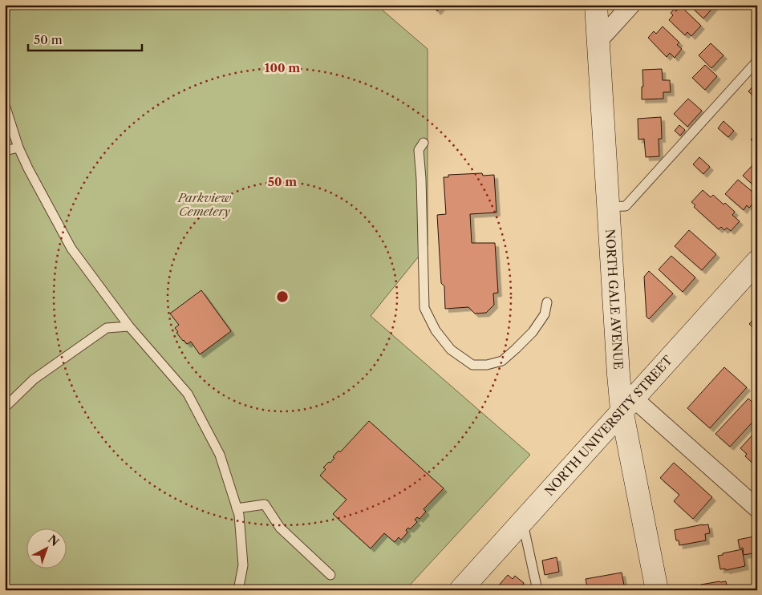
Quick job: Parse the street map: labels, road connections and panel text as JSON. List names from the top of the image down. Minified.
{"streets":{"main road":["NORTH GALE AVENUE","NORTH UNIVERSITY STREET"]},"crossings":[["NORTH GALE AVENUE","NORTH UNIVERSITY STREET"]],"parks":["Parkview Cemetery"],"scale_bar":"50 m","north":"top right","rings":["100 m","50 m"]}
